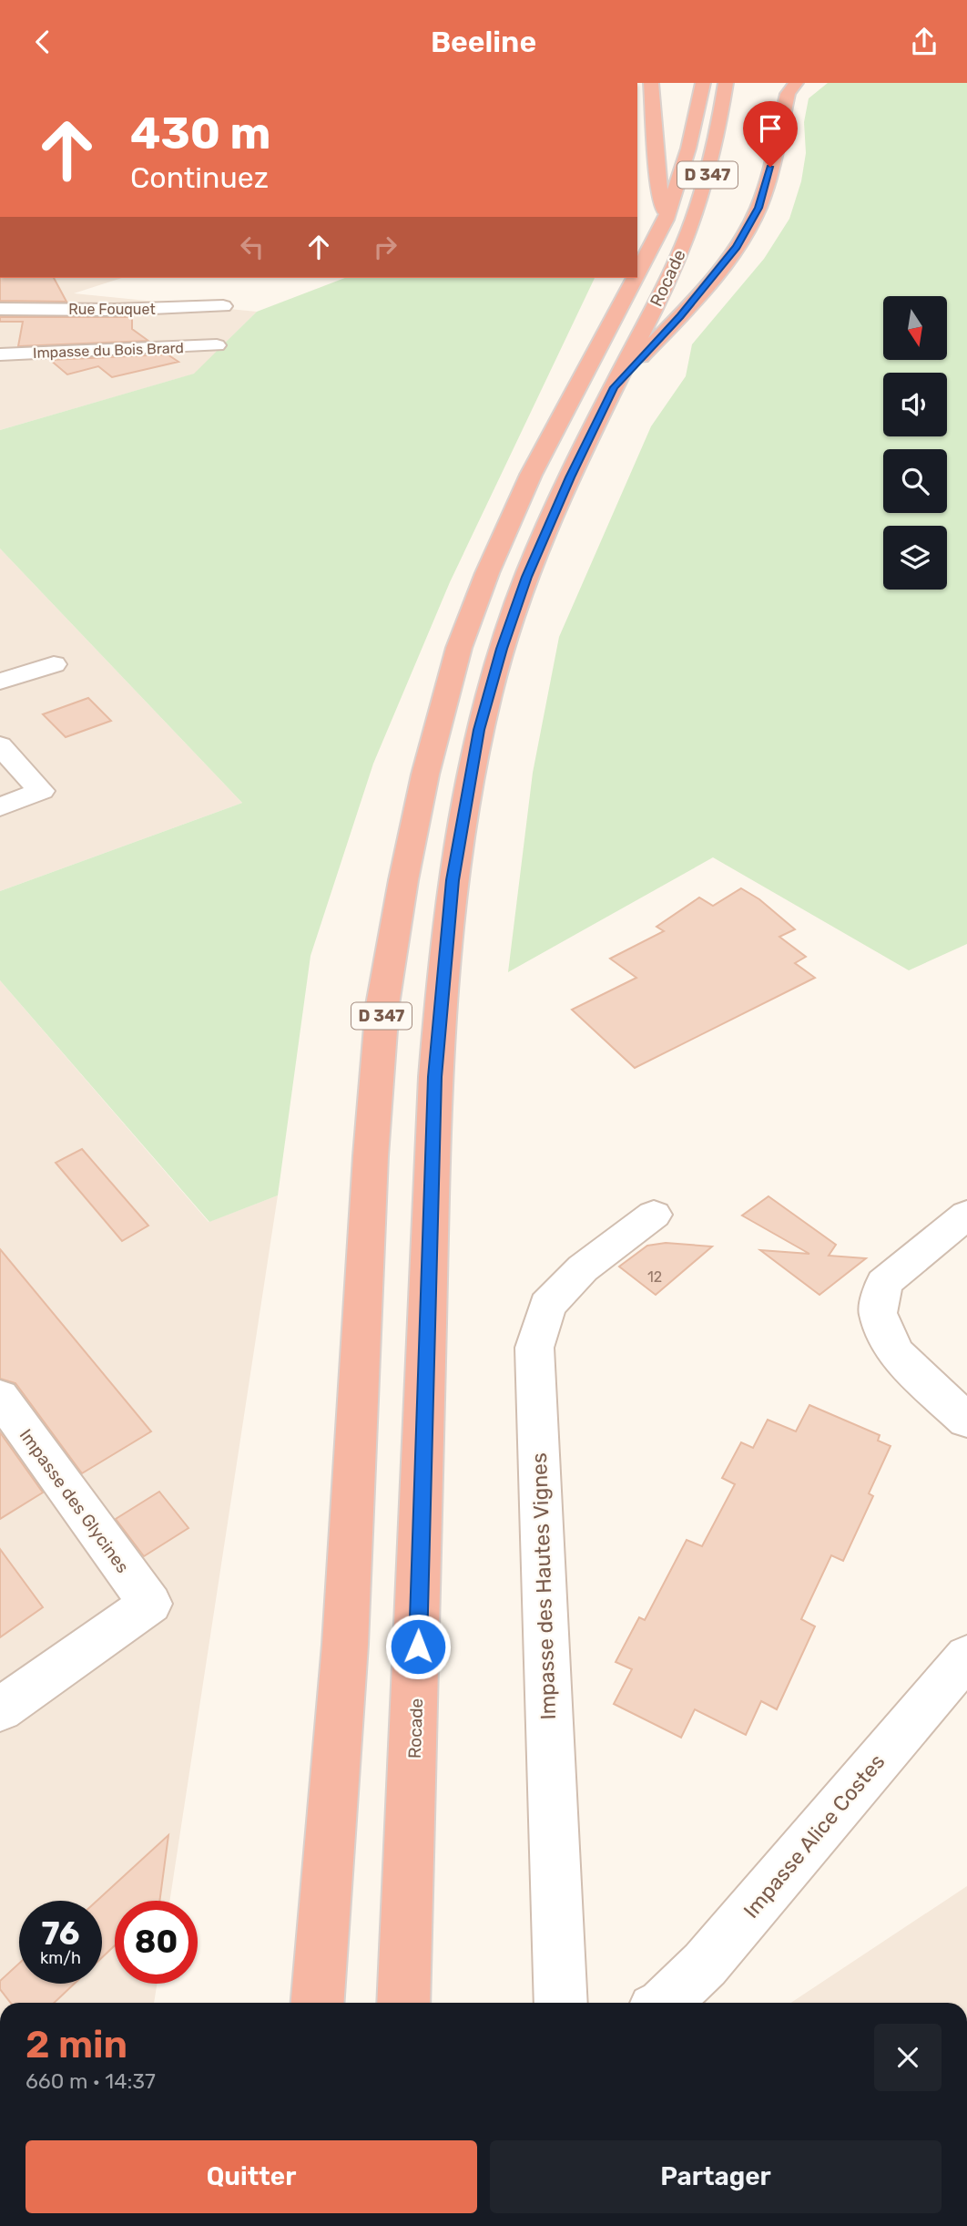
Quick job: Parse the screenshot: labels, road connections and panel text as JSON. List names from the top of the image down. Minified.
{"streets":{"highway":["D 347","Rocade"],"street":["Rue Fouquet","Impasse du Bois Brard","Impasse des Glycines","Impasse des Hautes Vignes","Impasse Alice Costes"]},"house_numbers":["12"],"north":"bottom","page":{"header":"Beeline","turn":["430 m","Continuez"],"speed":"76 km/h","limit":"80","heading":["2 min","660 m · 14:37"],"buttons":["Quitter","Partager"]}}
